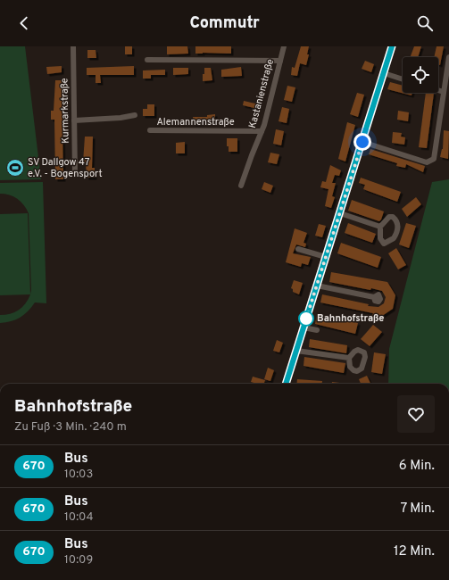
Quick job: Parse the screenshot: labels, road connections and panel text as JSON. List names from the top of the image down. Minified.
{"streets":{"street":["Kastanienstraße","Kurmarkstraße","Alemannenstraße"]},"crossings":[["Kastanienstraße","Alemannenstraße"]],"places":{"sports":["SV Dallgow 47 e.V. - Bogensport"],"other":["Bahnhofstraße"]},"lines":["bus line 670"],"page":{"header":"Commutr","heading":["Bahnhofstraße","Zu Fuß · 3 Min. · 240 m"],"list":[{"mark":"670","name":"Bus","note":"10:03","value":"6 Min."},{"mark":"670","name":"Bus","note":"10:04","value":"7 Min."},{"mark":"670","name":"Bus","note":"10:09","value":"12 Min."}]}}
